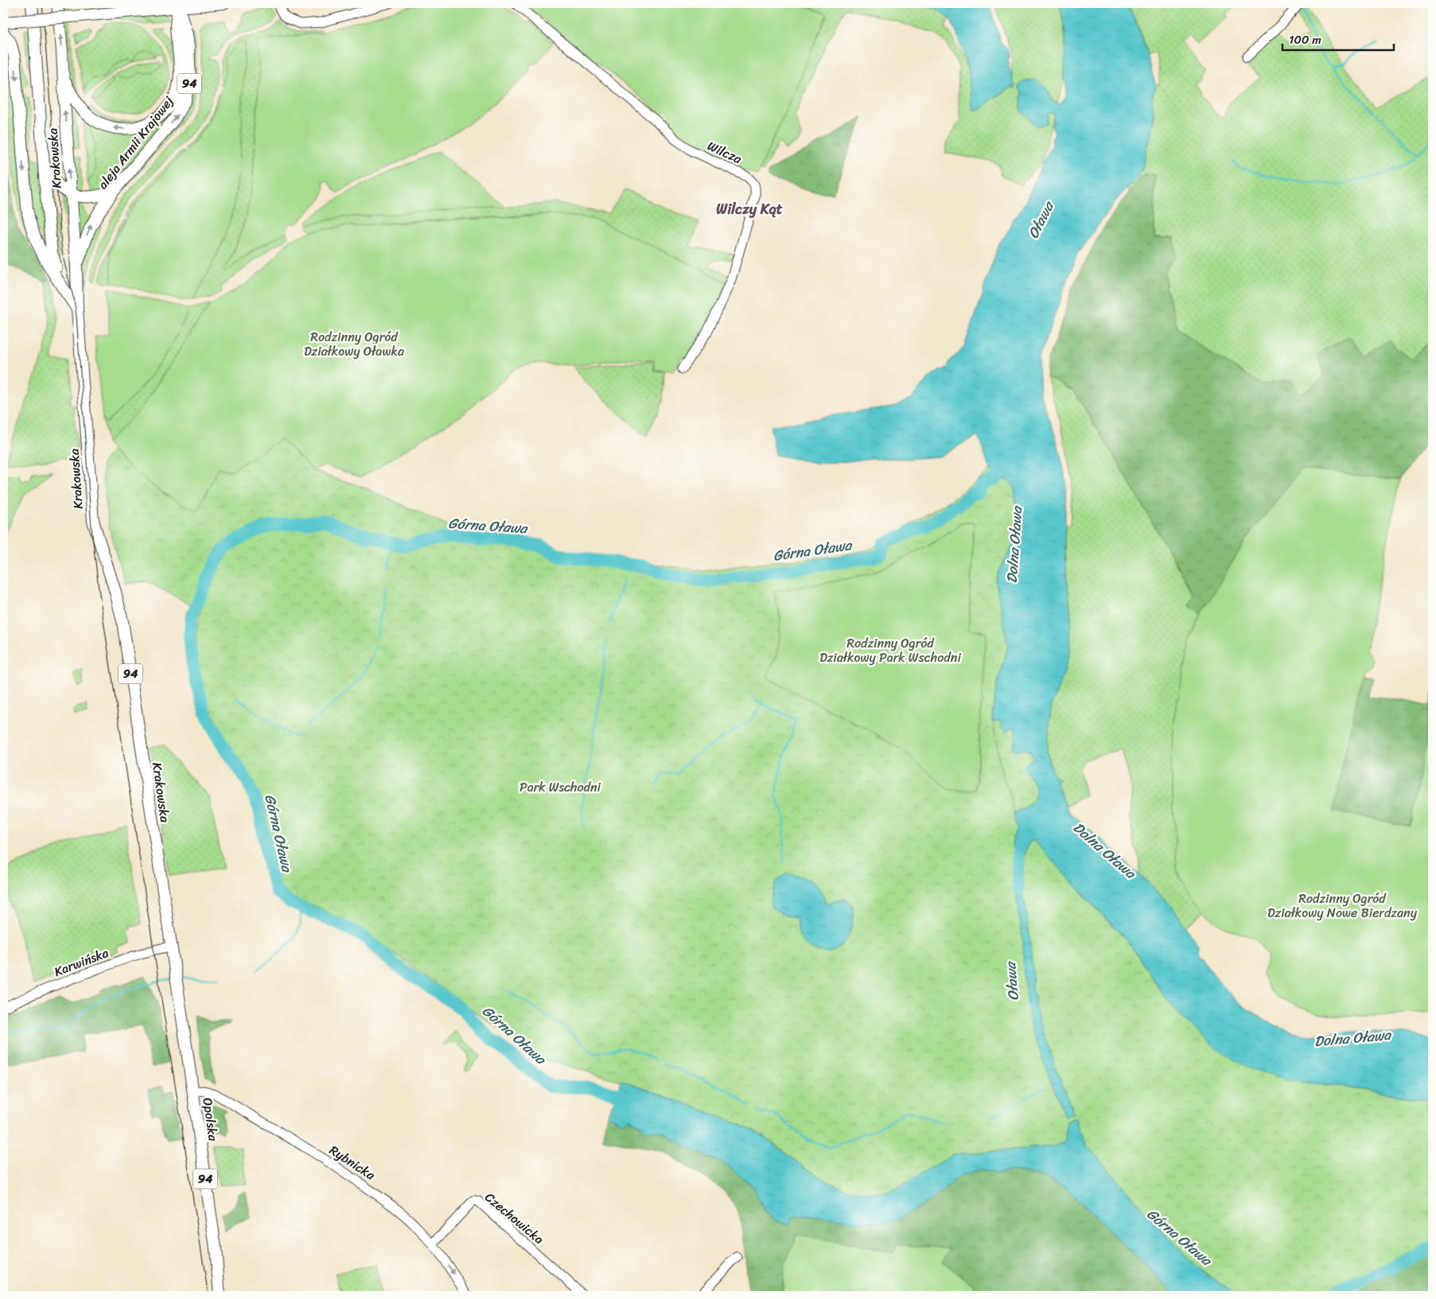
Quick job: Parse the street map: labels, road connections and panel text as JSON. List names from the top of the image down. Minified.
{"streets":{"main road":["94","aleja Armii Krajowej","Krakowska","Opolska"],"street":["Wilcza","Karwińska","Rybnicka","Czechowicka"]},"crossings":[["94","Krakowska"],["aleja Armii Krajowej","Krakowska"],["Krakowska","Karwińska"],["Krakowska","Opolska"],["Karwińska","Opolska"],["Opolska","Rybnicka"],["Rybnicka","Czechowicka"]],"one_way":["aleja Armii Krajowej"],"districts":["Wilczy Kąt"],"water":["Oława","Górna Oława","Dolna Oława"],"parks":["Rodzinny Ogród Działkowy Oławka","Rodzinny Ogród Działkowy Park Wschodni","Park Wschodni","Rodzinny Ogród Działkowy Nowe Bierdzany"],"scale_bar":"100 m"}
